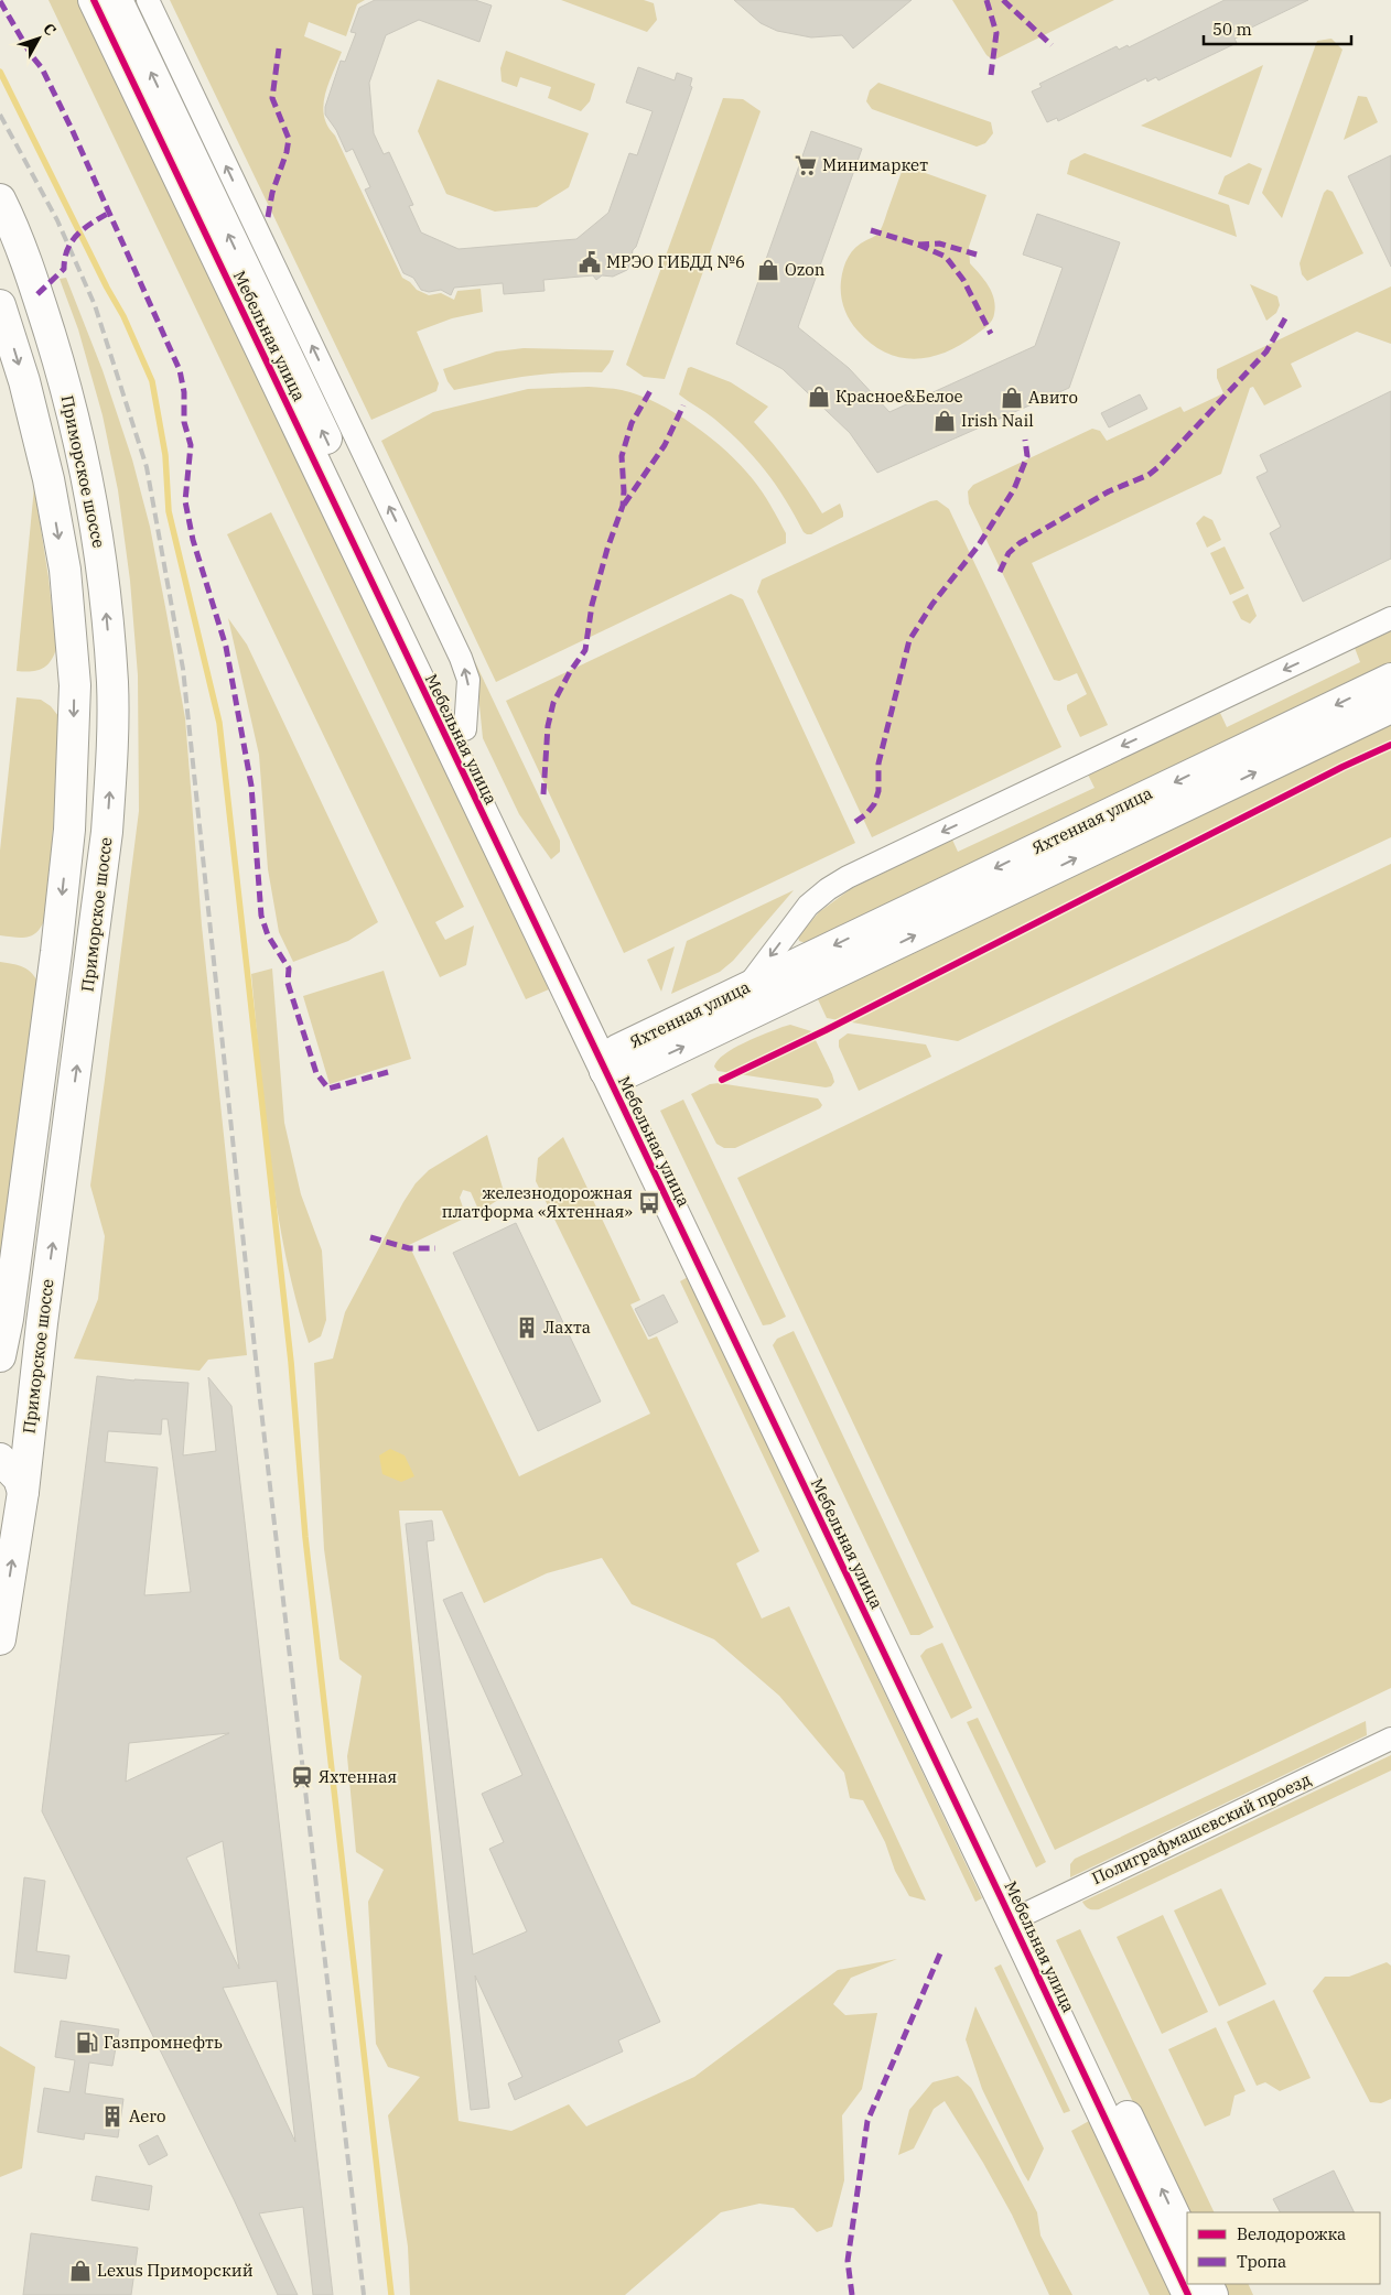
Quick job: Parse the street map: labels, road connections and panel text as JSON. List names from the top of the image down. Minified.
{"streets":{"street":["Мебельная улица","Приморское шоссе","Яхтенная улица","Полиграфмашевский проезд"]},"crossings":[["Мебельная улица","Яхтенная улица"],["Мебельная улица","Полиграфмашевский проезд"]],"places":{"supermarket":["Минимаркет"],"public building":["МРЭО ГИБДД №6"],"shop":["Ozon","Красное&Белое","Авито","Irish Nail","Lexus Приморский"],"bus stop":["железнодорожная платформа «Яхтенная»"],"building":["Лахта","Aero"],"station":["Яхтенная"],"fuel station":["Газпромнефть"]},"legend":["Велодорожка","Тропа"],"scale_bar":"50 m","north":"top right"}
